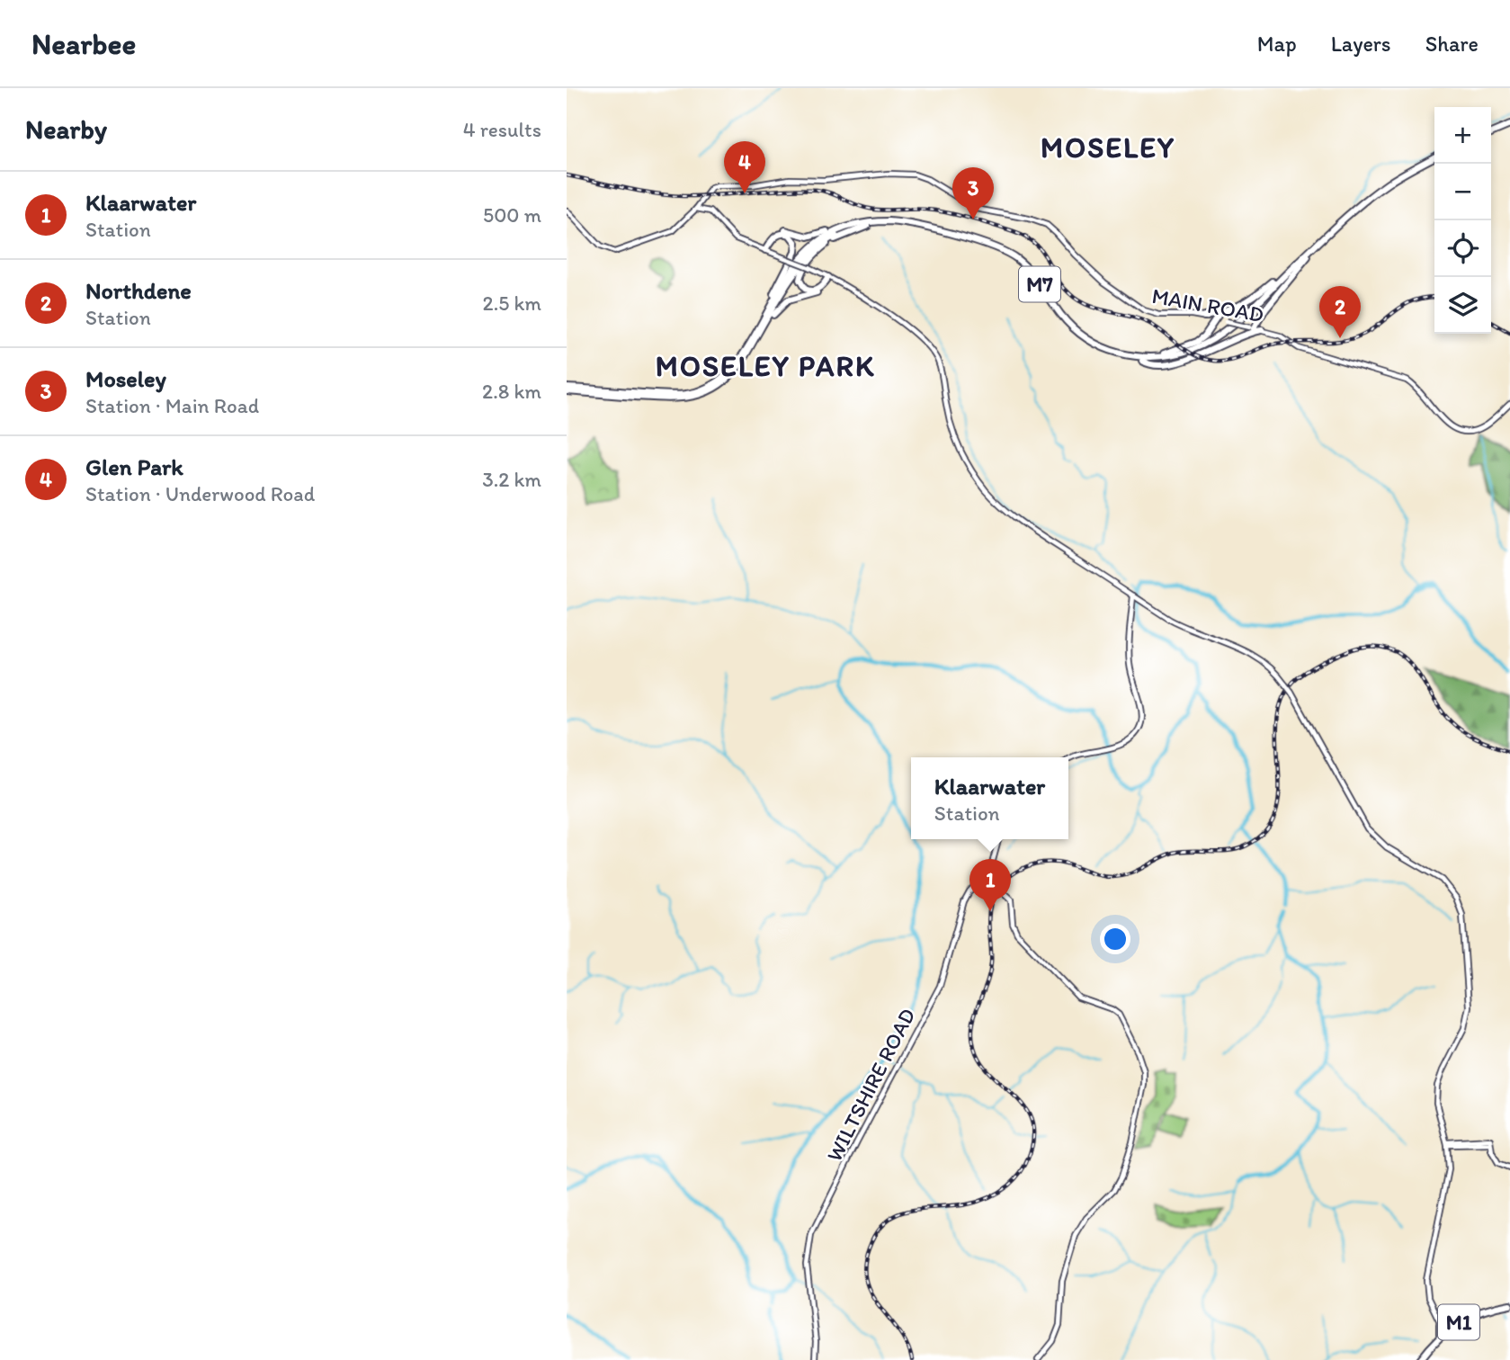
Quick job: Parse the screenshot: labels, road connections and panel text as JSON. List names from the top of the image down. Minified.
{"streets":{"highway":["M7","M1"],"street":["MAIN ROAD","WILTSHIRE ROAD"]},"districts":["MOSELEY","MOSELEY PARK"],"page":{"header":"Nearbee","nav":["Map","Layers","Share"],"heading":["Nearby","4 results"],"map_buttons":["+","−"],"pins":["4","3","2","1"],"list":[{"mark":"1","name":"Klaarwater","note":"Station","value":"500 m"},{"mark":"2","name":"Northdene","note":"Station","value":"2.5 km"},{"mark":"3","name":"Moseley","note":"Station · Main Road","value":"2.8 km"},{"mark":"4","name":"Glen Park","note":"Station · Underwood Road","value":"3.2 km"}],"popup":["Klaarwater","Station"]}}
